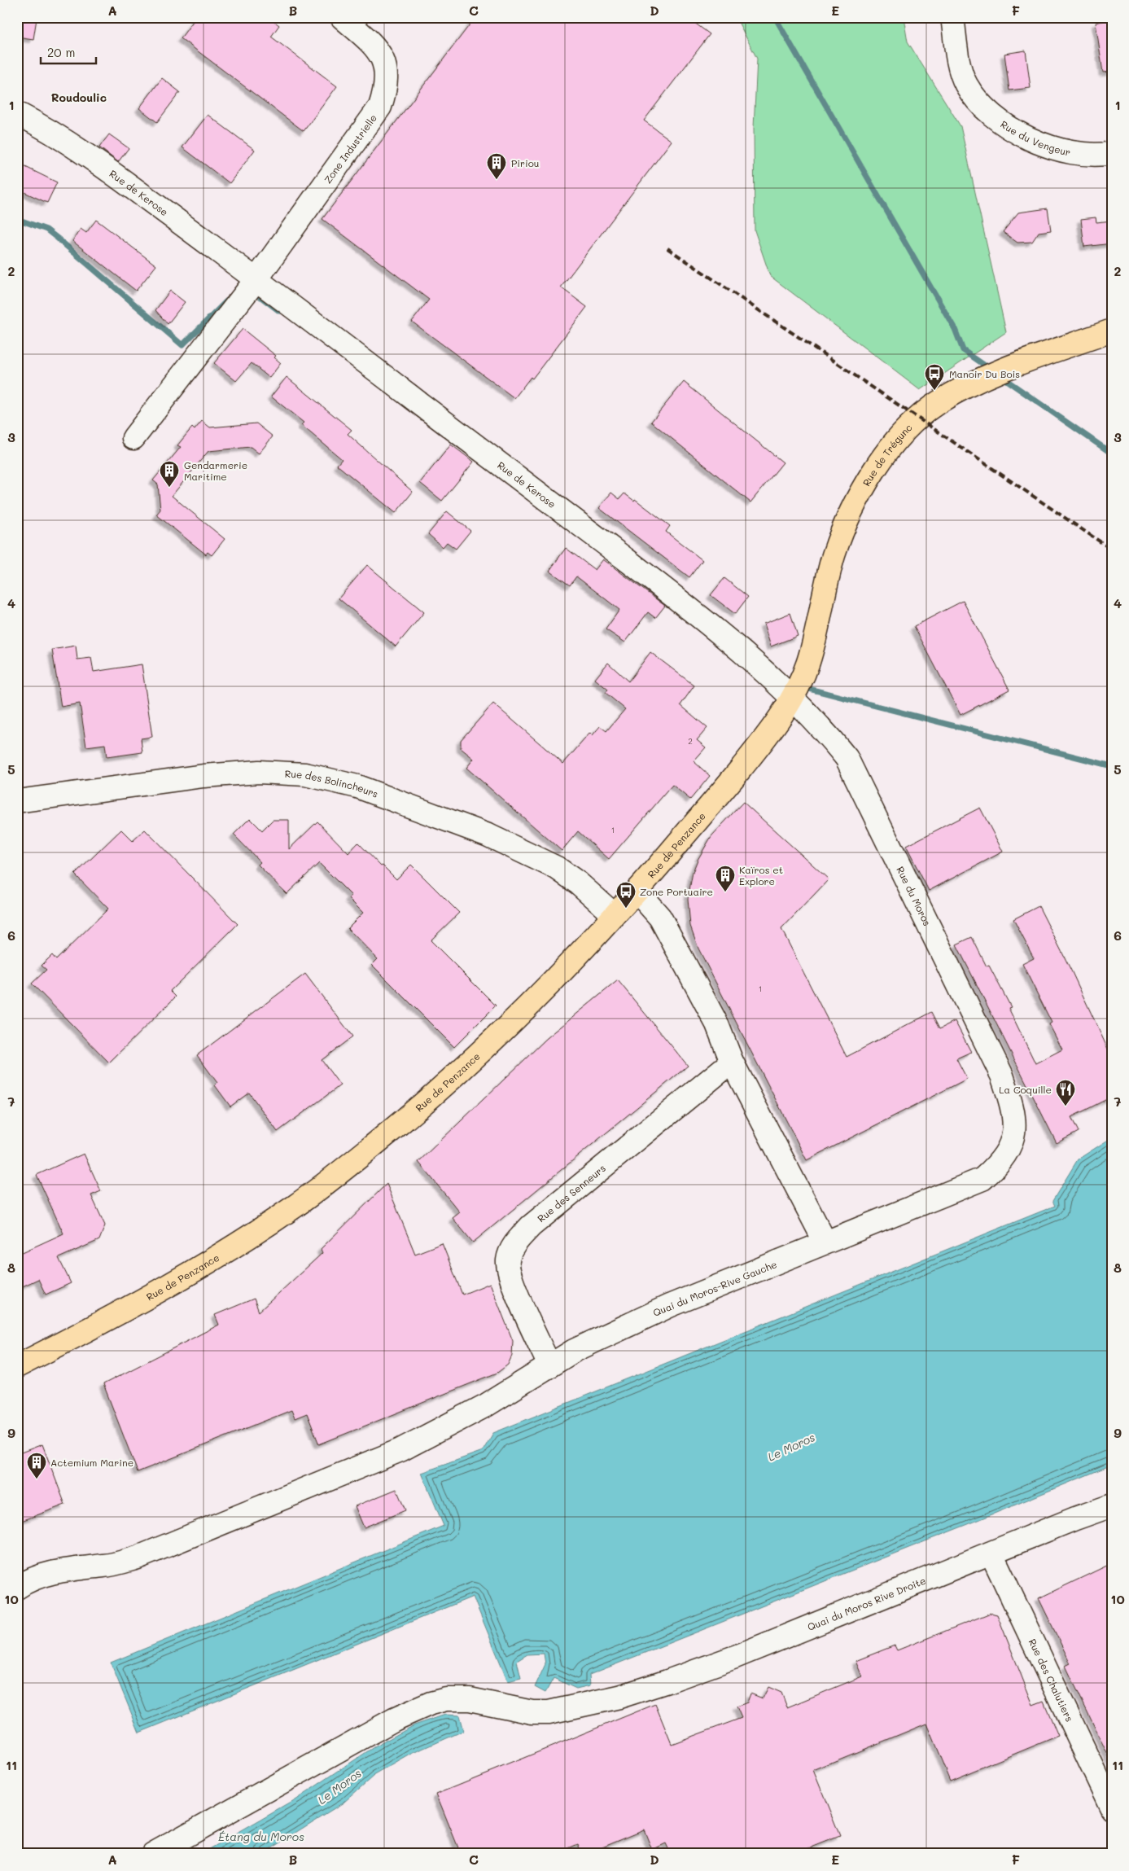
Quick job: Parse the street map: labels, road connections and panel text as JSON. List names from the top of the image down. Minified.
{"streets":{"main road":["Rue de Trégunc","Rue de Penzance"],"street":["Rue du Vengeur","Zone Industrielle","Rue de Kerose","Rue des Bolincheurs","Rue du Moros","Rue des Senneurs","Quai du Moros-Rive Gauche","Quai du Moros Rive Droite","Rue des Chalutiers"]},"crossings":[["Zone Industrielle","Rue de Kerose"],["Rue de Kerose","Rue de Trégunc"],["Rue de Kerose","Rue de Penzance"],["Rue de Kerose","Rue du Moros"],["Rue de Trégunc","Rue de Penzance"],["Rue de Trégunc","Rue du Moros"],["Rue des Bolincheurs","Rue de Penzance"],["Rue de Penzance","Rue du Moros"],["Rue du Moros","Quai du Moros-Rive Gauche"],["Rue des Senneurs","Quai du Moros-Rive Gauche"],["Quai du Moros Rive Droite","Rue des Chalutiers"]],"districts":["Roudoulic"],"water":["Le Moros","Étang du Moros"],"places":{"building":["Piriou","Gendarmerie Maritime","Kaïros et Explore","Actemium Marine"],"bus stop":["Manoir Du Bois","Zone Portuaire"],"restaurant":["La Coquille"]},"house_numbers":["2","1","1"],"scale_bar":"20 m","grid":{"columns":["A","B","C","D","E","F"],"rows":["1","2","3","4","5","6","7","8","9","10","11"]}}
